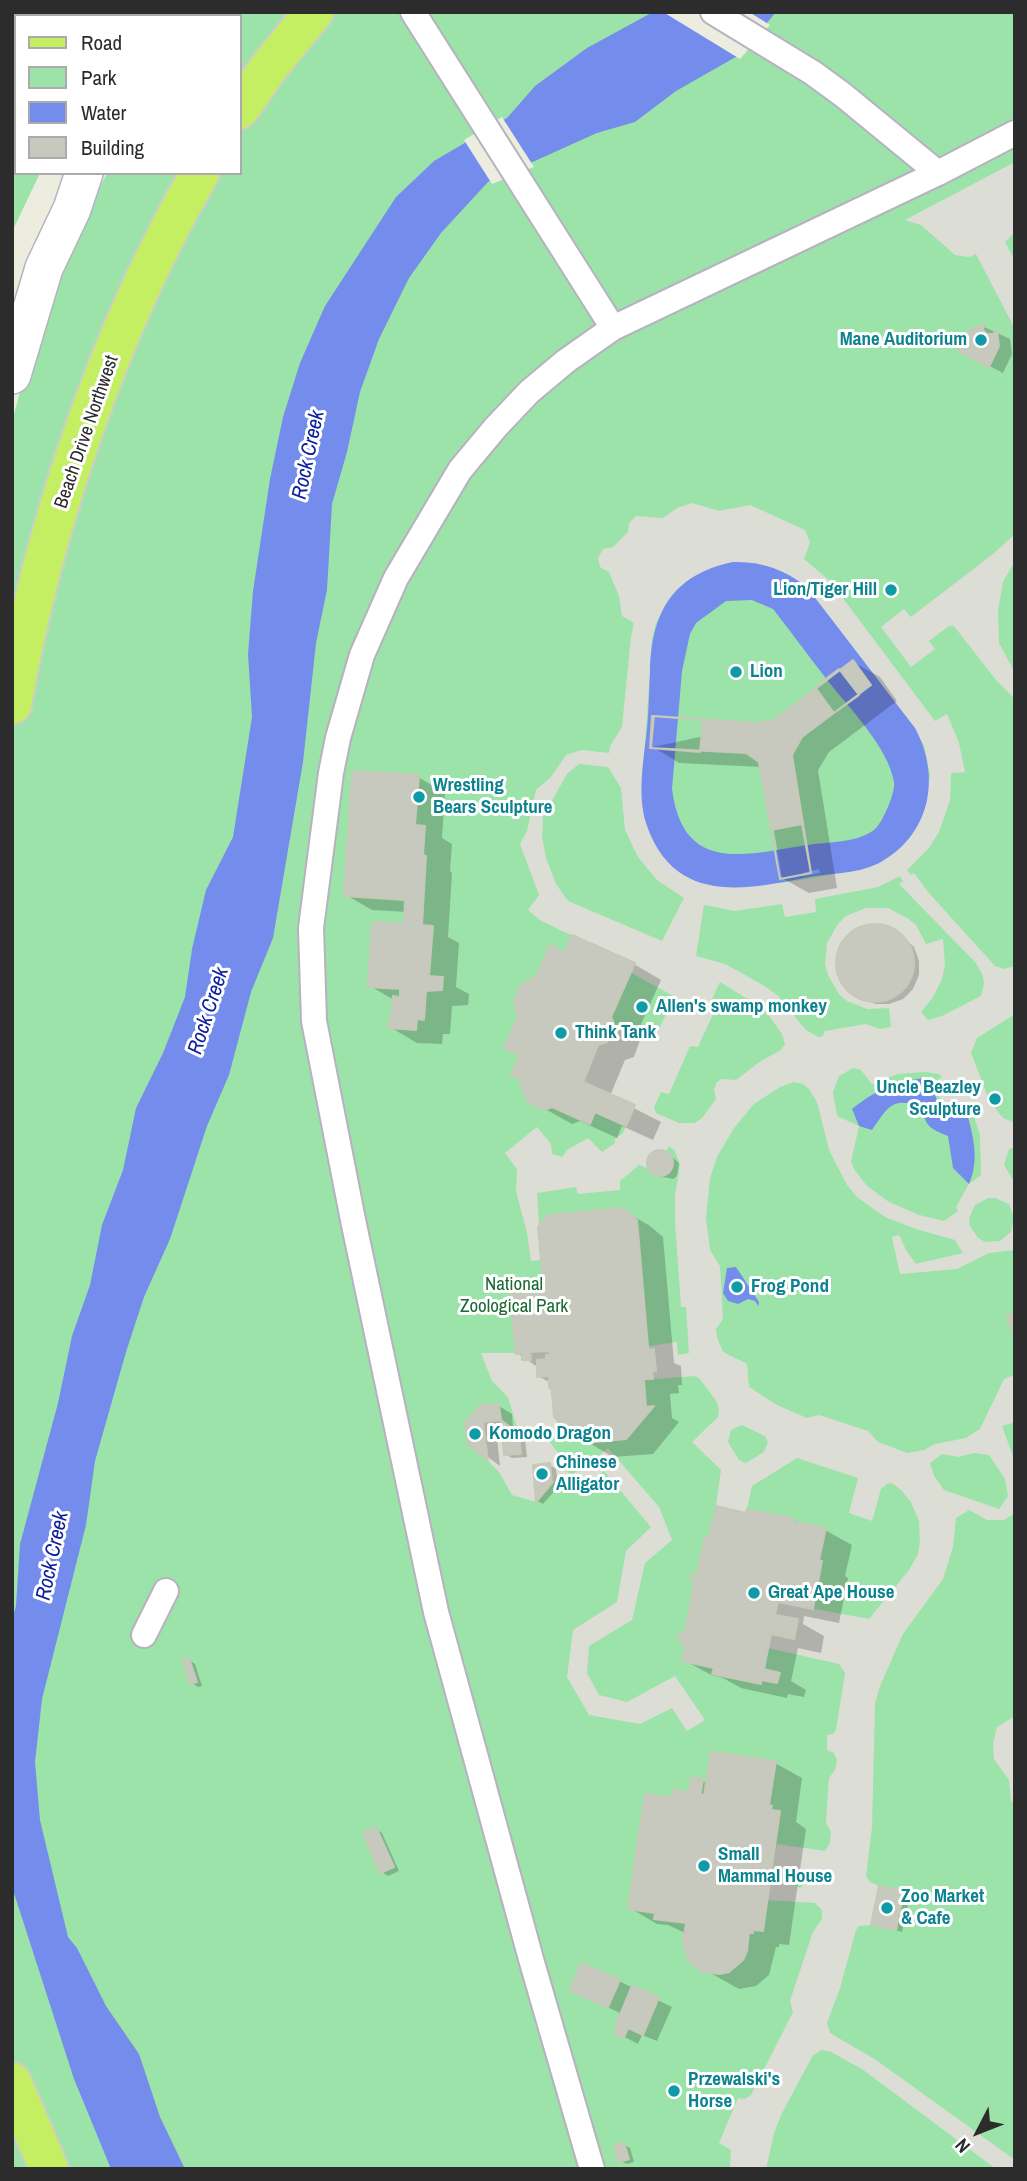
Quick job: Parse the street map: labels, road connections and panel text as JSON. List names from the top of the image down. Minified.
{"streets":{"main road":["Beach Drive Northwest"]},"water":["Rock Creek"],"parks":["National Zoological Park"],"places":["Mane Auditorium","Lion/Tiger Hill","Lion","Wrestling Bears Sculpture","Allen's swamp monkey","Think Tank","Uncle Beazley Sculpture","Frog Pond","Komodo Dragon","Chinese Alligator","Great Ape House","Small Mammal House","Zoo Market & Cafe","Przewalski's Horse"],"legend":["Road","Park","Water","Building"],"north":"bottom left"}
